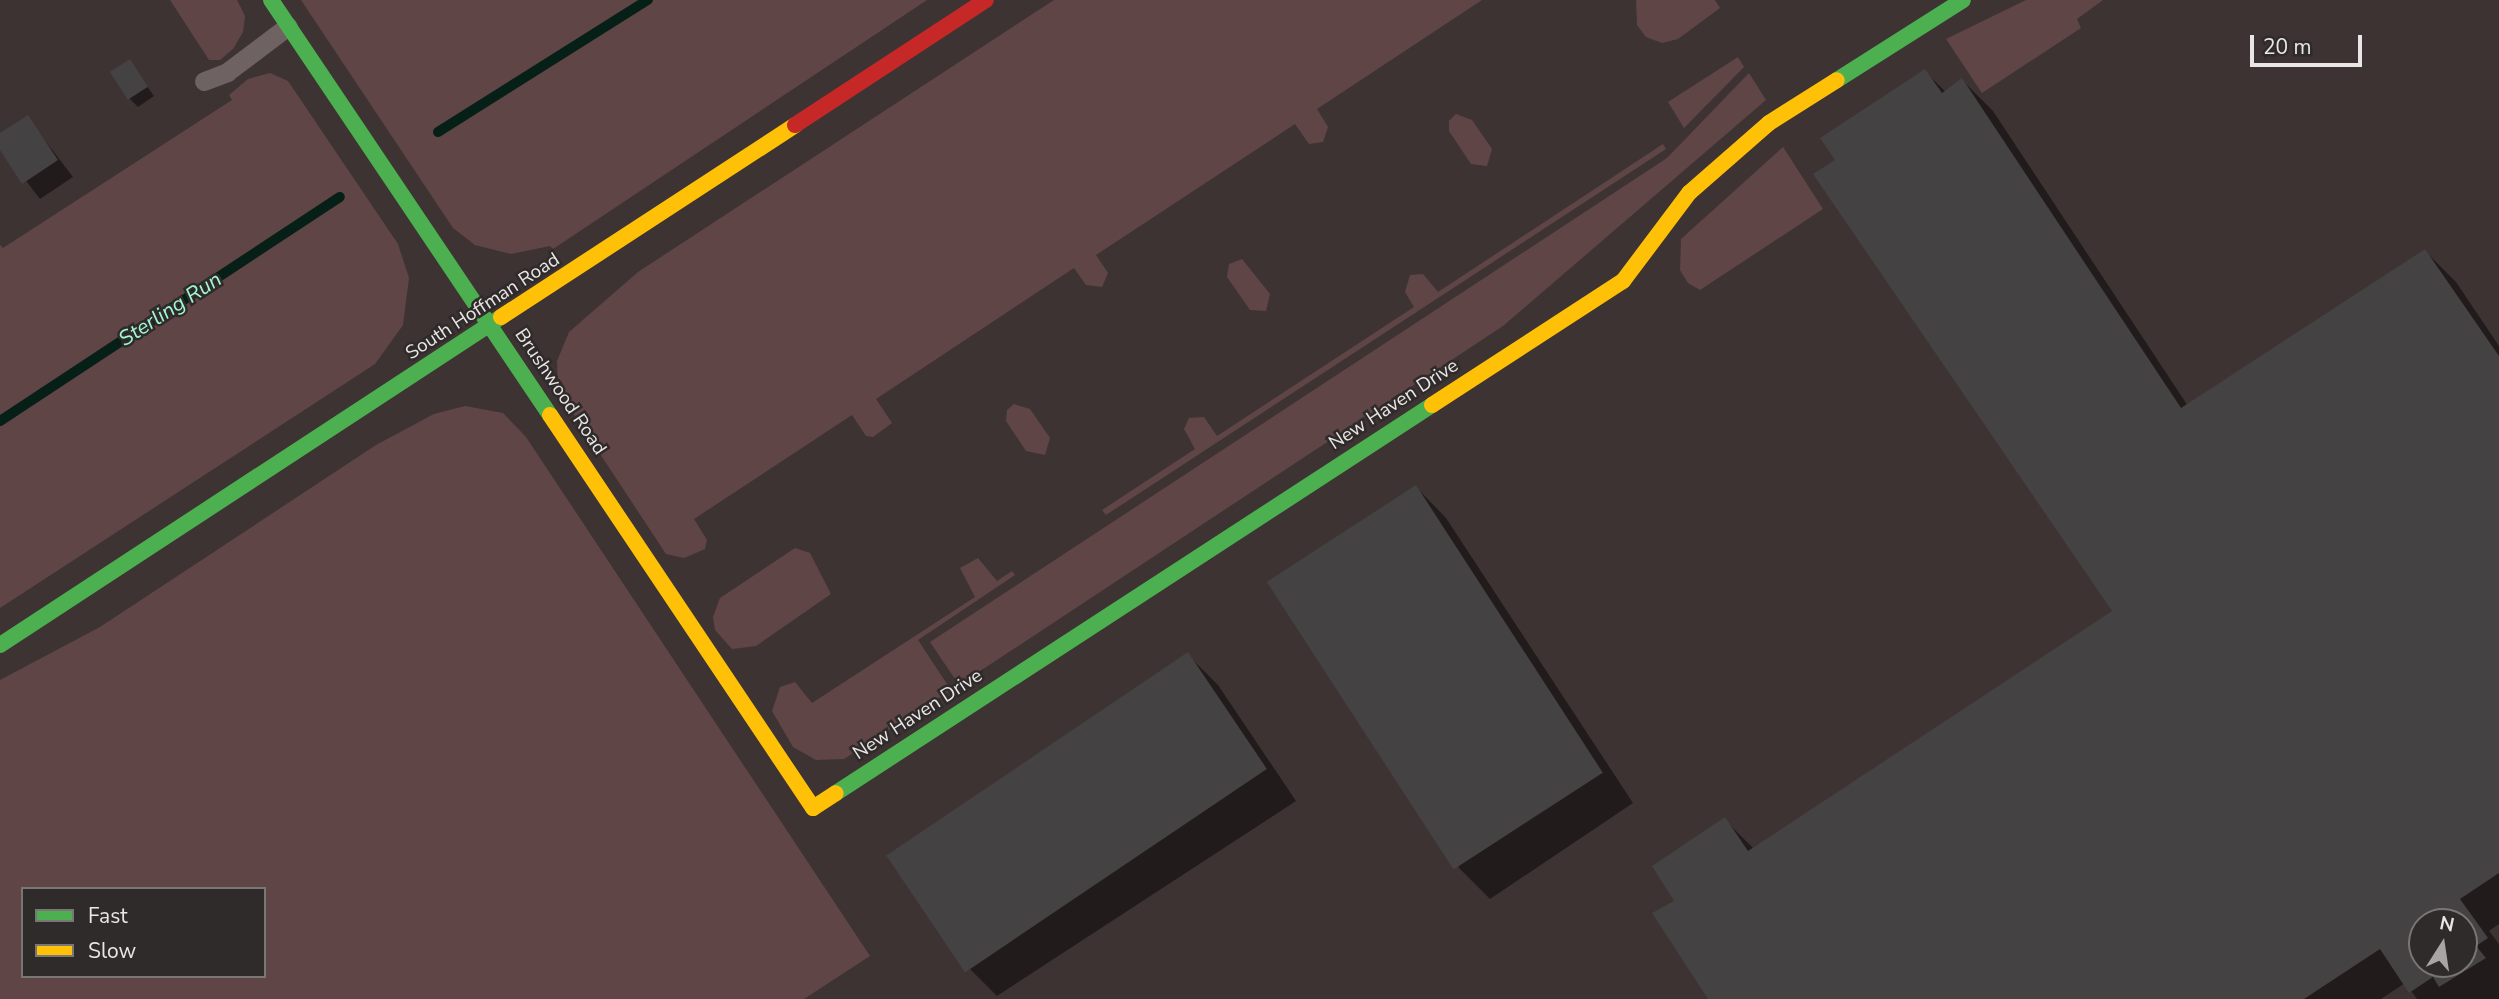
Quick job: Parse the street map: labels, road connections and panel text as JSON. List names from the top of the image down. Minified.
{"streets":{"street":["South Hoffman Road","Brushwood Road","New Haven Drive"]},"crossings":[["South Hoffman Road","Brushwood Road"],["Brushwood Road","New Haven Drive"]],"water":["Sterling Run"],"legend":["Fast","Slow"],"scale_bar":"20 m","north":"top"}
